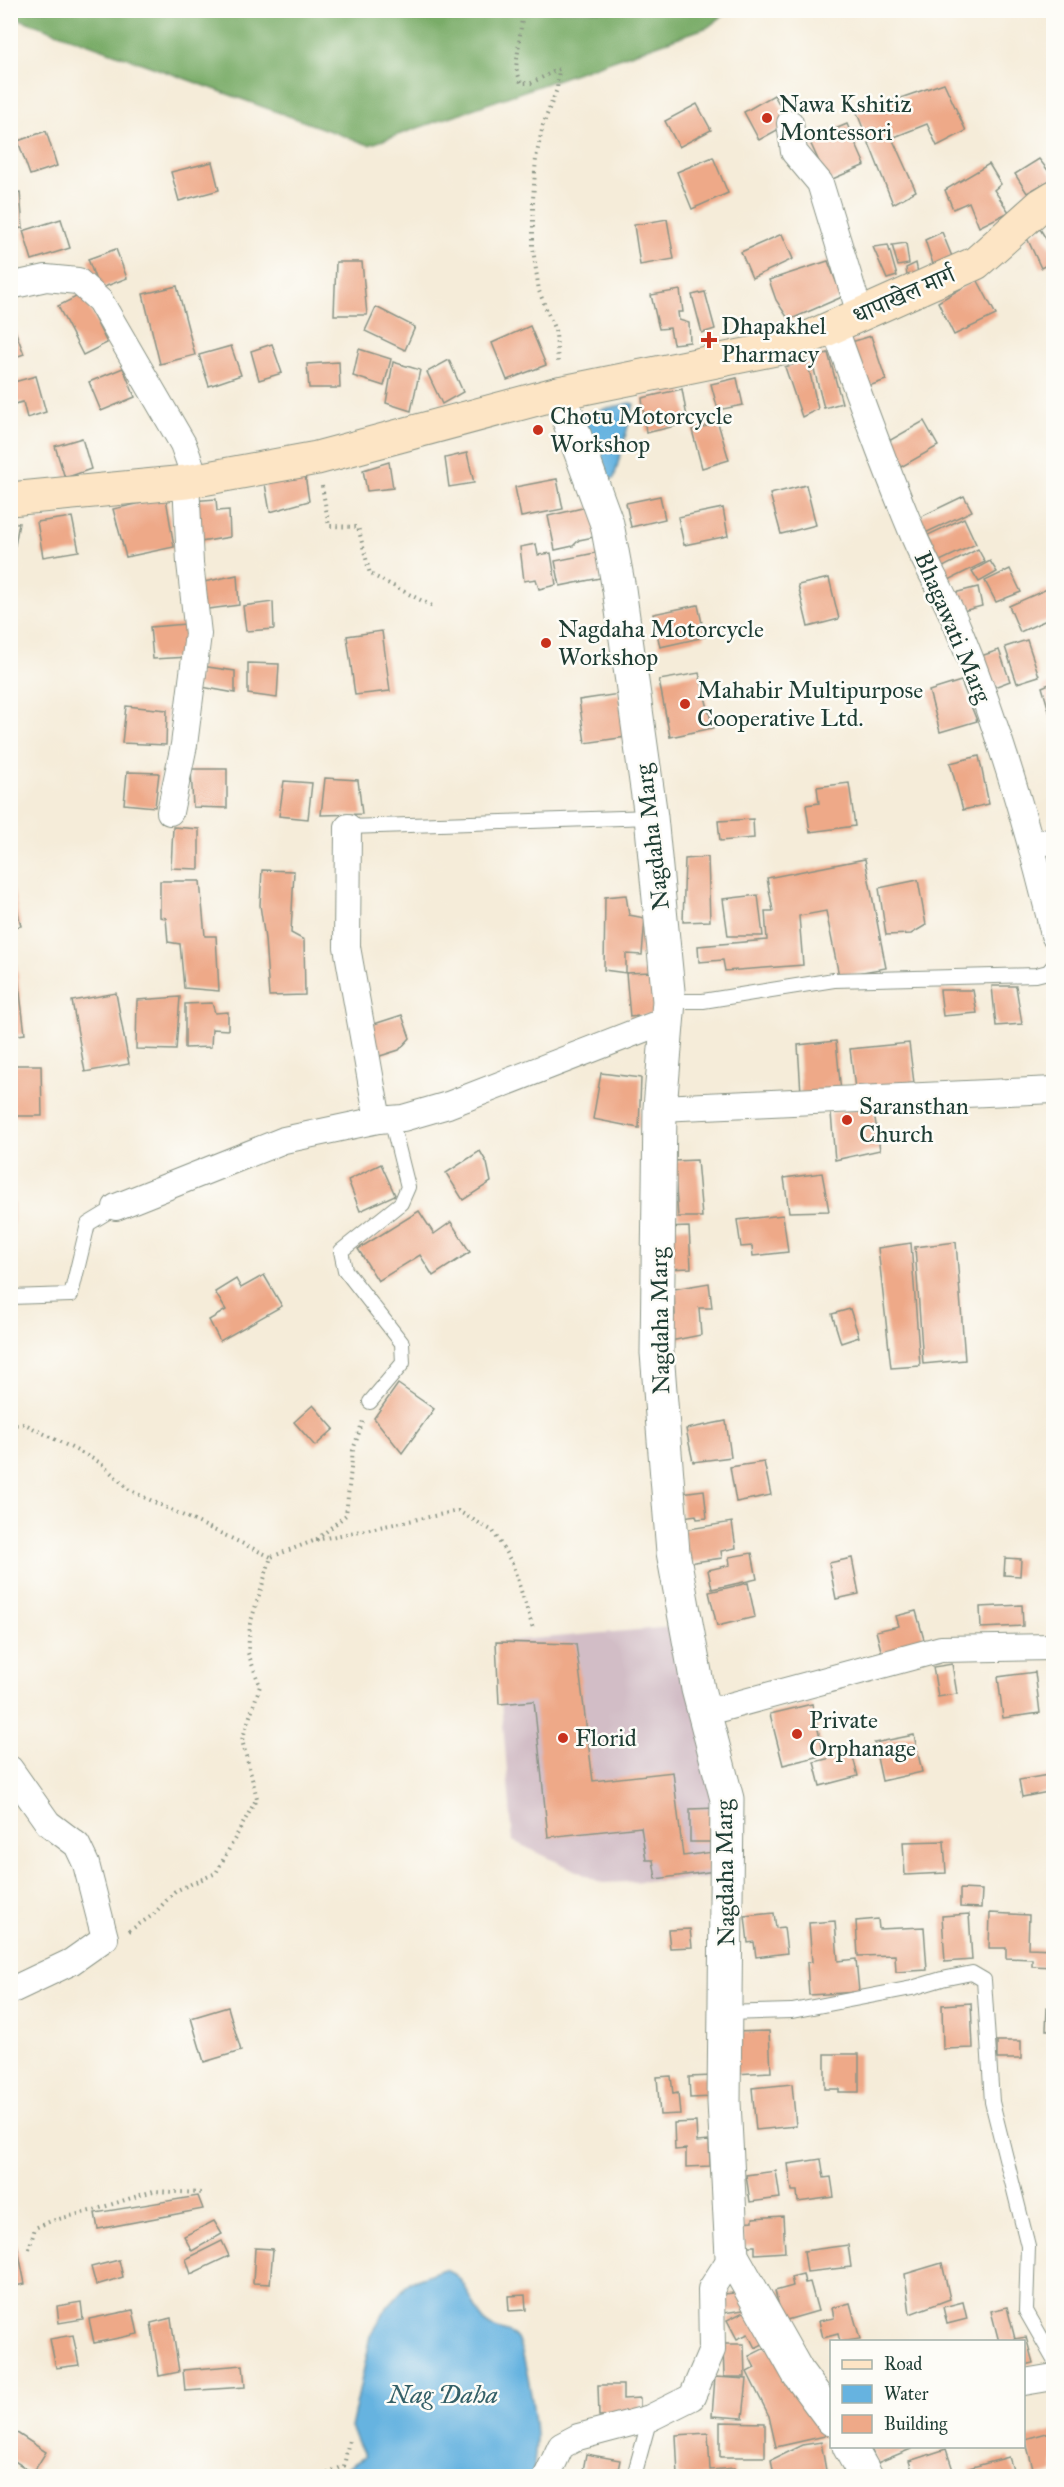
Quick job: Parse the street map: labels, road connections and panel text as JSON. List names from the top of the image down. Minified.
{"streets":{"main road":["धापाखेल मार्ग"],"street":["Bhagawati Marg","Nagdaha Marg"]},"crossings":[["धापाखेल मार्ग","Bhagawati Marg"],["धापाखेल मार्ग","Nagdaha Marg"]],"water":["Nag Daha"],"places":{"other":["Nawa Kshitiz Montessori","Chotu Motorcycle Workshop","Nagdaha Motorcycle Workshop","Mahabir Multipurpose Cooperative Ltd.","Saransthan Church","Private Orphanage","Florid"],"health":["Dhapakhel Pharmacy"]},"legend":["Road","Water","Building"]}
